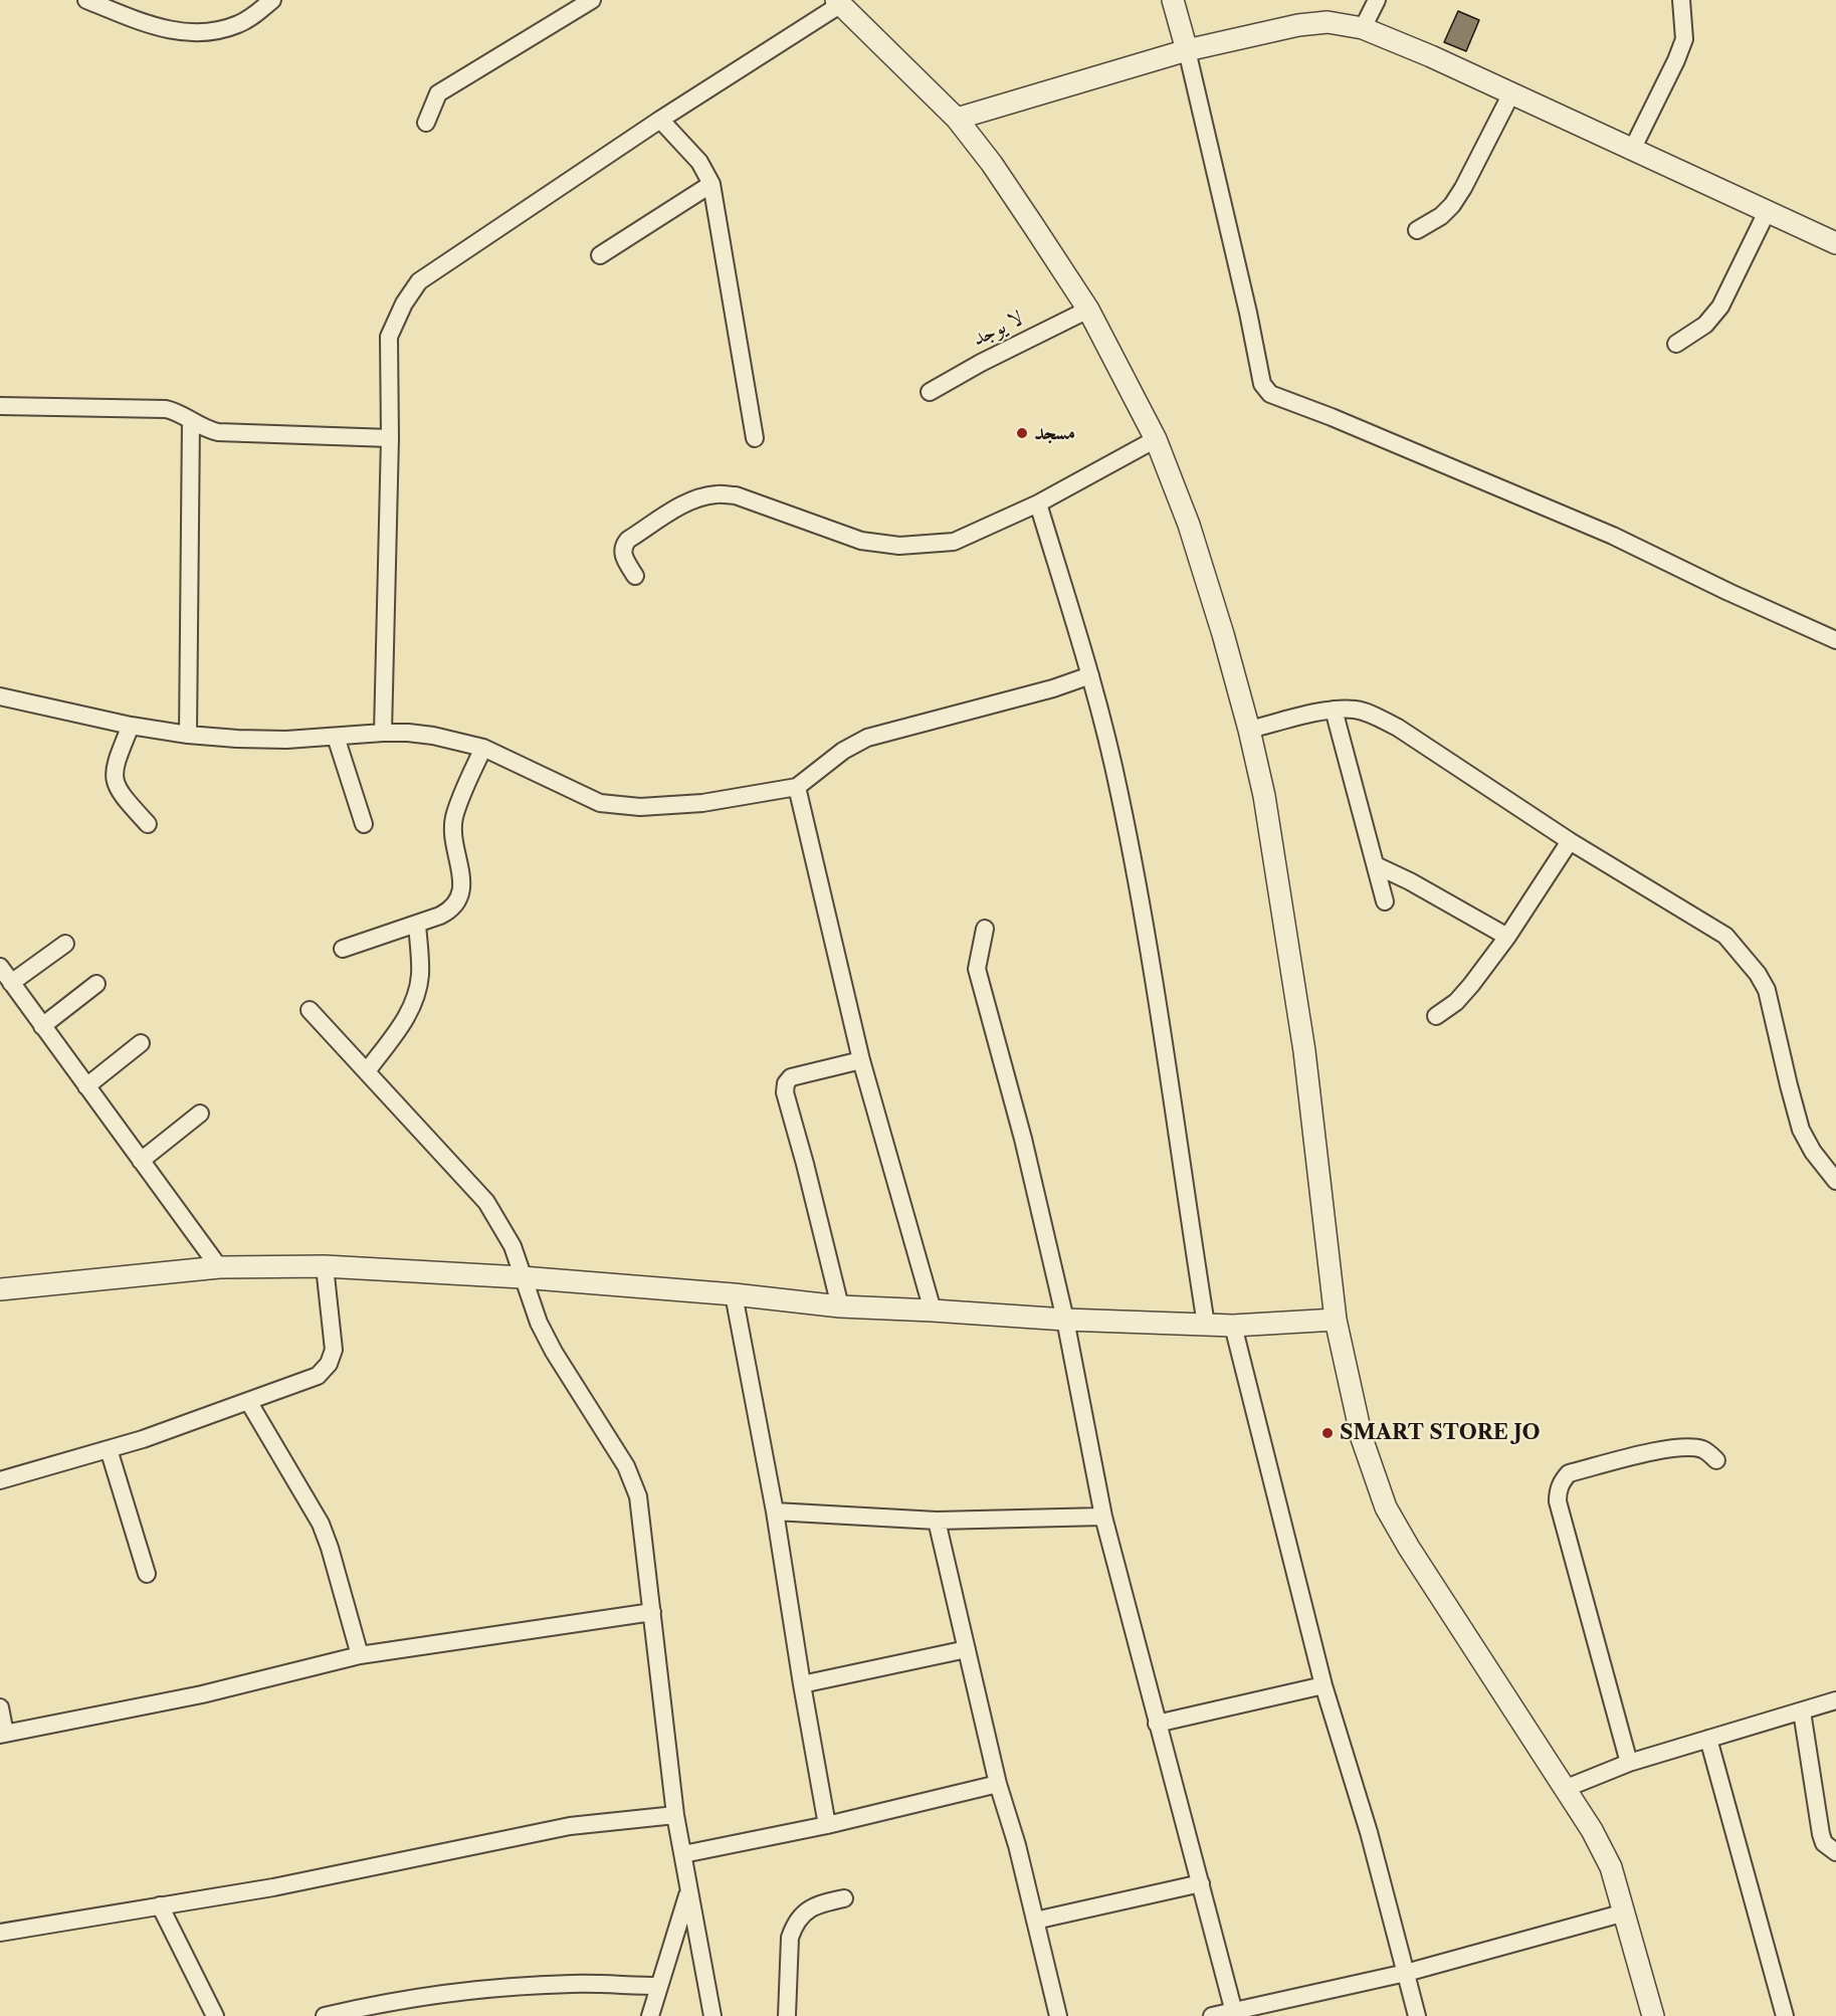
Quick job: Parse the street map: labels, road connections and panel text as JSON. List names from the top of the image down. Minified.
{"streets":{"street":["لا يوجد"]},"places":["مسجد","SMART STORE JO"]}
